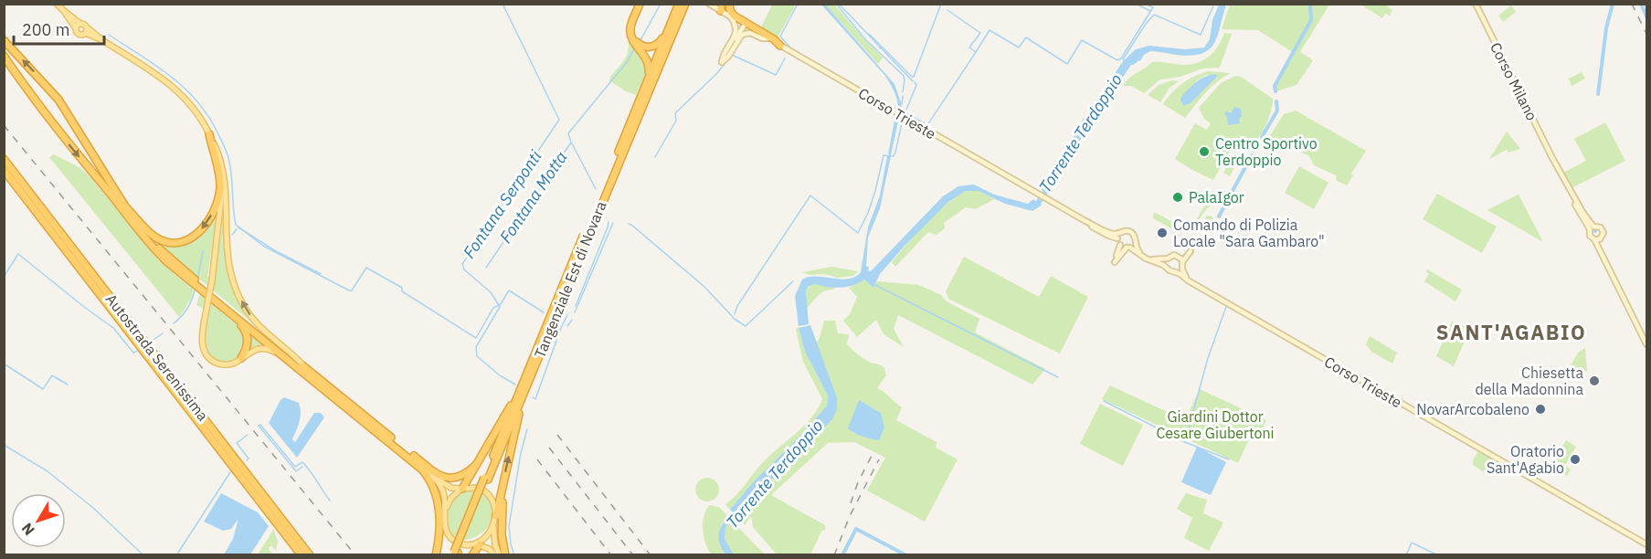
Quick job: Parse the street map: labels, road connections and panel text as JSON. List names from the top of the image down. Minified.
{"streets":{"highway":["Tangenziale Est di Novara","Autostrada Serenissima"],"main road":["Corso Milano","Corso Trieste"]},"districts":["SANT'AGABIO"],"water":["Torrente Terdoppio","Fontana Motta","Fontana Serponti"],"parks":["Giardini Dottor Cesare Giubertoni"],"places":["Centro Sportivo Terdoppio","PalaIgor","Comando di Polizia Locale \"Sara Gambaro\"","Chiesetta della Madonnina","NovarArcobaleno","Oratorio Sant'Agabio"],"scale_bar":"200 m","north":"bottom left"}
